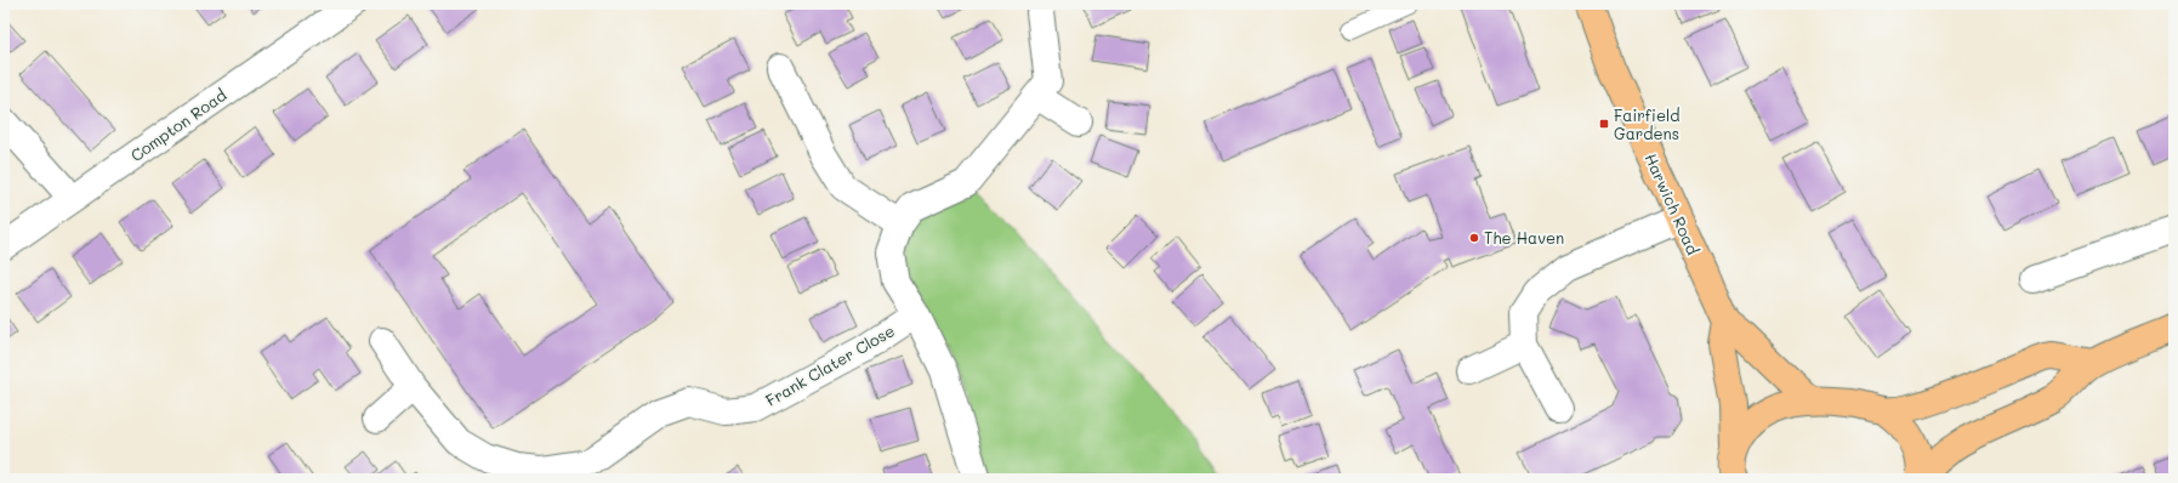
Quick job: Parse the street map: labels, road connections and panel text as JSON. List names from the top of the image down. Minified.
{"streets":{"main road":["Harwich Road"],"street":["Compton Road","Frank Clater Close"]},"places":{"transit":["Fairfield Gardens"],"other":["The Haven"]}}
